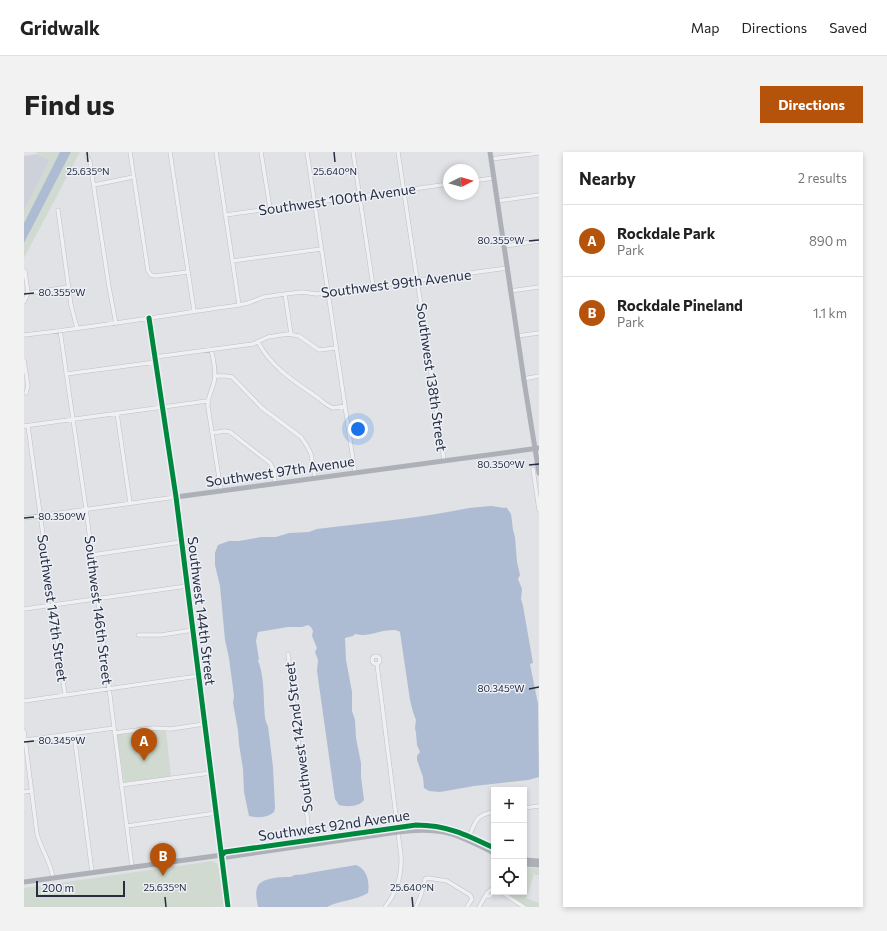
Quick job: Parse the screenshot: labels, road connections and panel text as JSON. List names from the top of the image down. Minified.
{"streets":{"street":["Southwest 100th Avenue","Southwest 99th Avenue","Southwest 138th Street","Southwest 97th Avenue","Southwest 147th Street","Southwest 146th Street","Southwest 144th Street","Southwest 142nd Street","Southwest 92nd Avenue"]},"crossings":[["Southwest 100th Avenue","Southwest 138th Street"],["Southwest 99th Avenue","Southwest 138th Street"],["Southwest 99th Avenue","Southwest 146th Street"],["Southwest 99th Avenue","Southwest 144th Street"],["Southwest 138th Street","Southwest 97th Avenue"],["Southwest 97th Avenue","Southwest 147th Street"],["Southwest 97th Avenue","Southwest 146th Street"],["Southwest 97th Avenue","Southwest 144th Street"],["Southwest 146th Street","Southwest 92nd Avenue"],["Southwest 144th Street","Southwest 92nd Avenue"],["Southwest 142nd Street","Southwest 92nd Avenue"]],"scale_bar":"200 m","north":"right","page":{"header":"Gridwalk","nav":["Map","Directions","Saved"],"buttons":"Directions","title":"Find us","heading":["Nearby","2 results"],"list":[{"mark":"A","name":"Rockdale Park","note":"Park","value":"890 m"},{"mark":"B","name":"Rockdale Pineland","note":"Park","value":"1.1 km"}],"pins":["A","B"],"map_buttons":["+","−"],"scale":"200 m"},"coordinates":["25.635°N","25.640°N","80.355°W","80.350°W","80.345°W"]}
